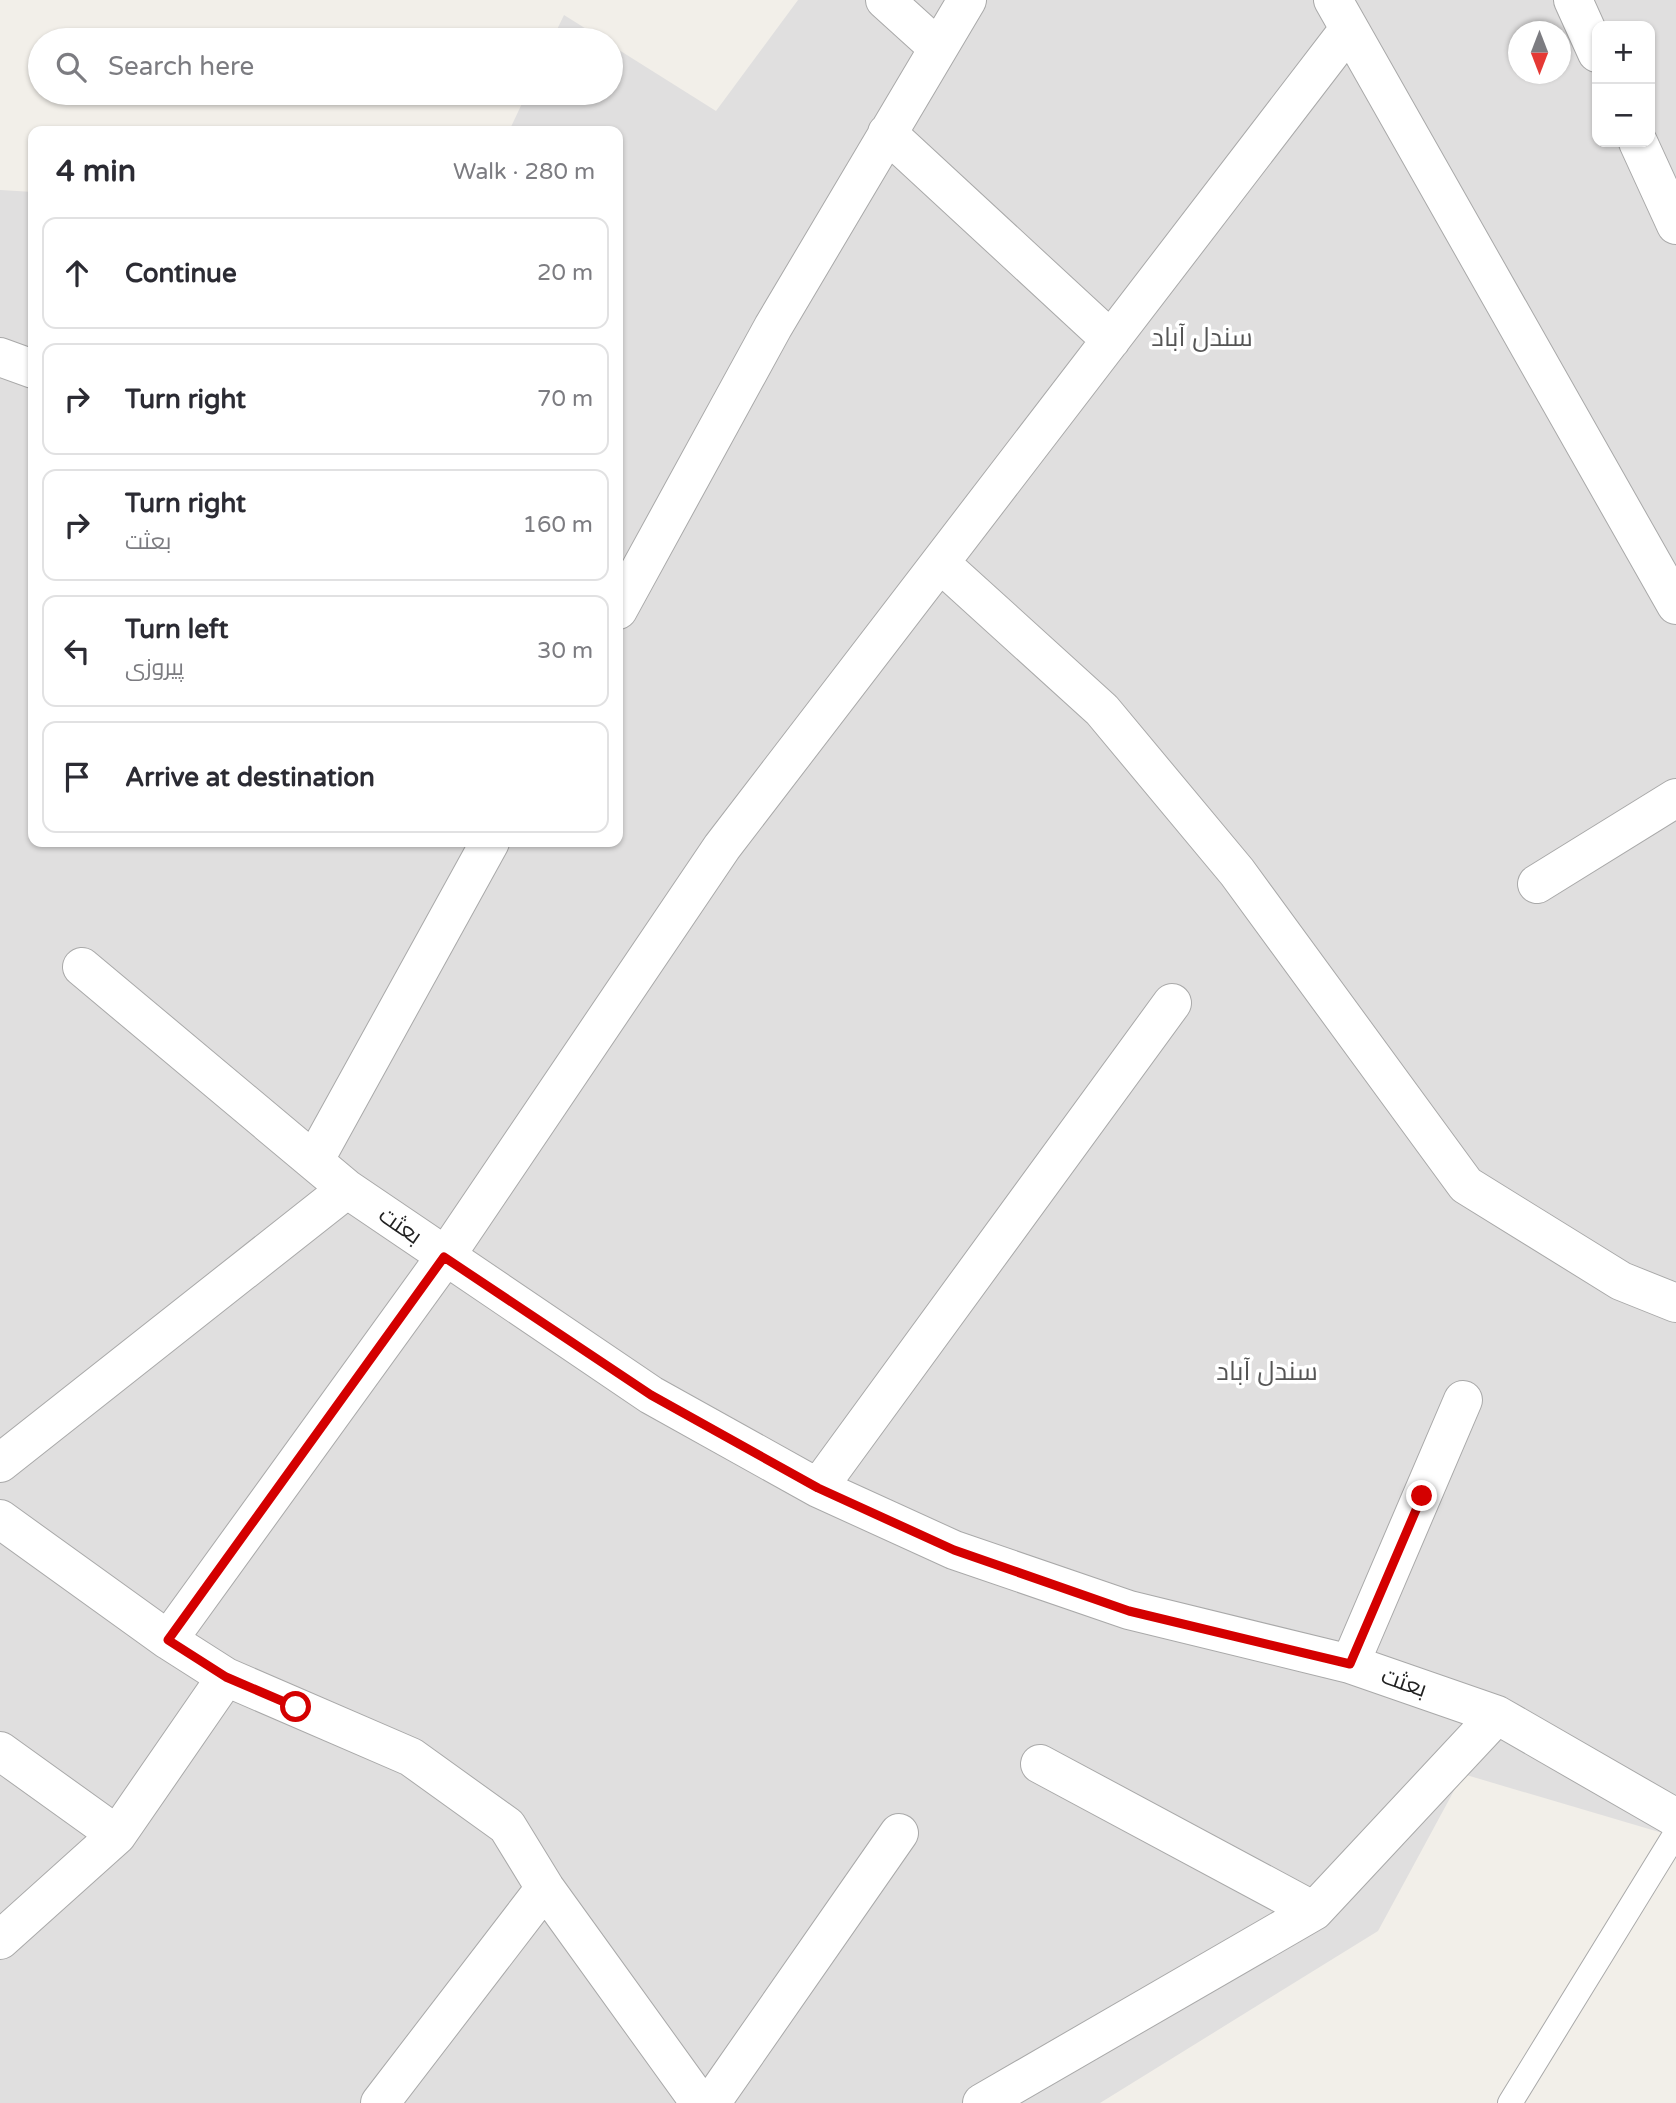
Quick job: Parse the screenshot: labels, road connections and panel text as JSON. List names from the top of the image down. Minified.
{"streets":{"street":["بعثت"]},"districts":["سندل آباد","سندل آباد"],"north":"bottom","page":{"map_buttons":["+","−"],"search":"Search here","heading":["4 min","Walk · 280 m"],"list":[["Continue","20 m"],["Turn right","70 m"],["Turn right","بعثت","160 m"],["Turn left","پیروزی","30 m"],"Arrive at destination"]}}
